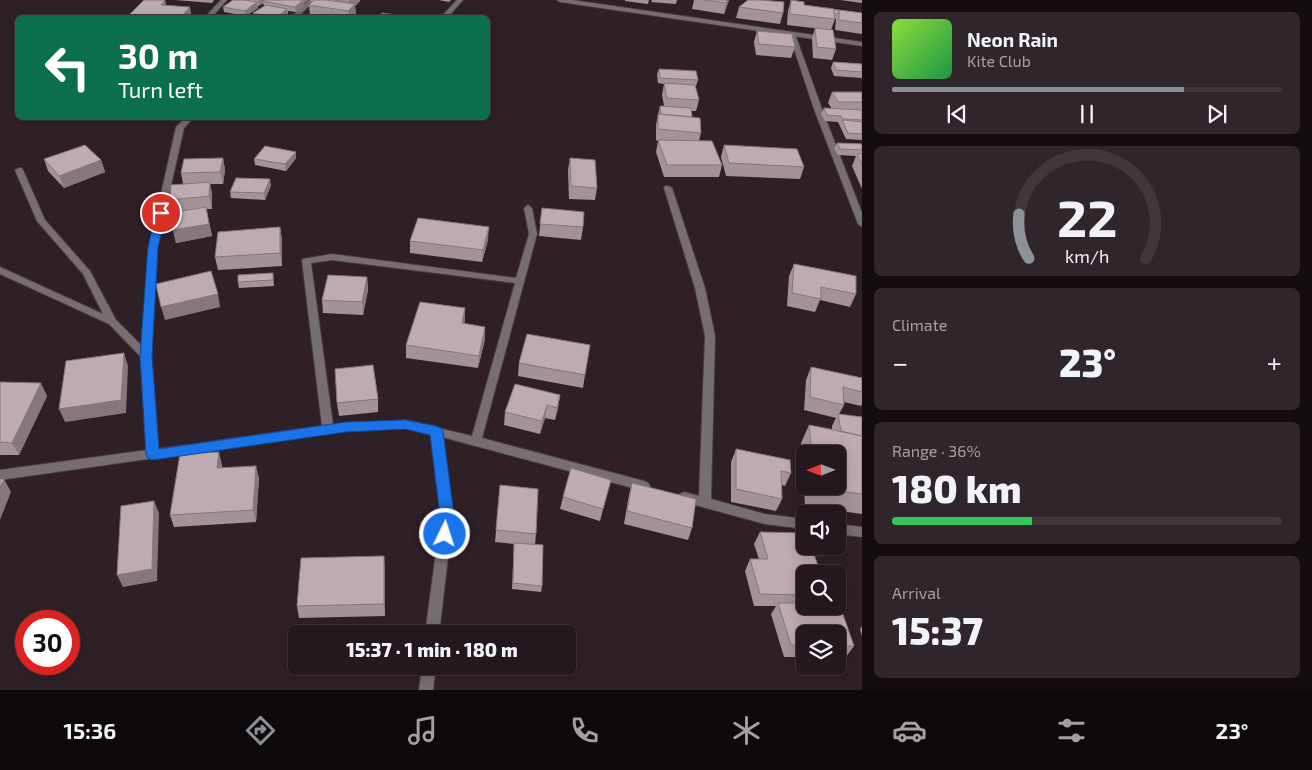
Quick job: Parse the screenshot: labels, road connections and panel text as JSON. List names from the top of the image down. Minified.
{"north":"left","page":{"turn":["30 m","Turn left"],"song":["Neon Rain","Kite Club"],"tile":["Climate",["Range · 36%","180 km"],["Arrival","15:37"]],"heat":["−","23°","+"],"limit":"30","trip":"15:37 · 1 min · 180 m","tabs":["15:36","23°"],"gauge":["22","km/h"]}}
